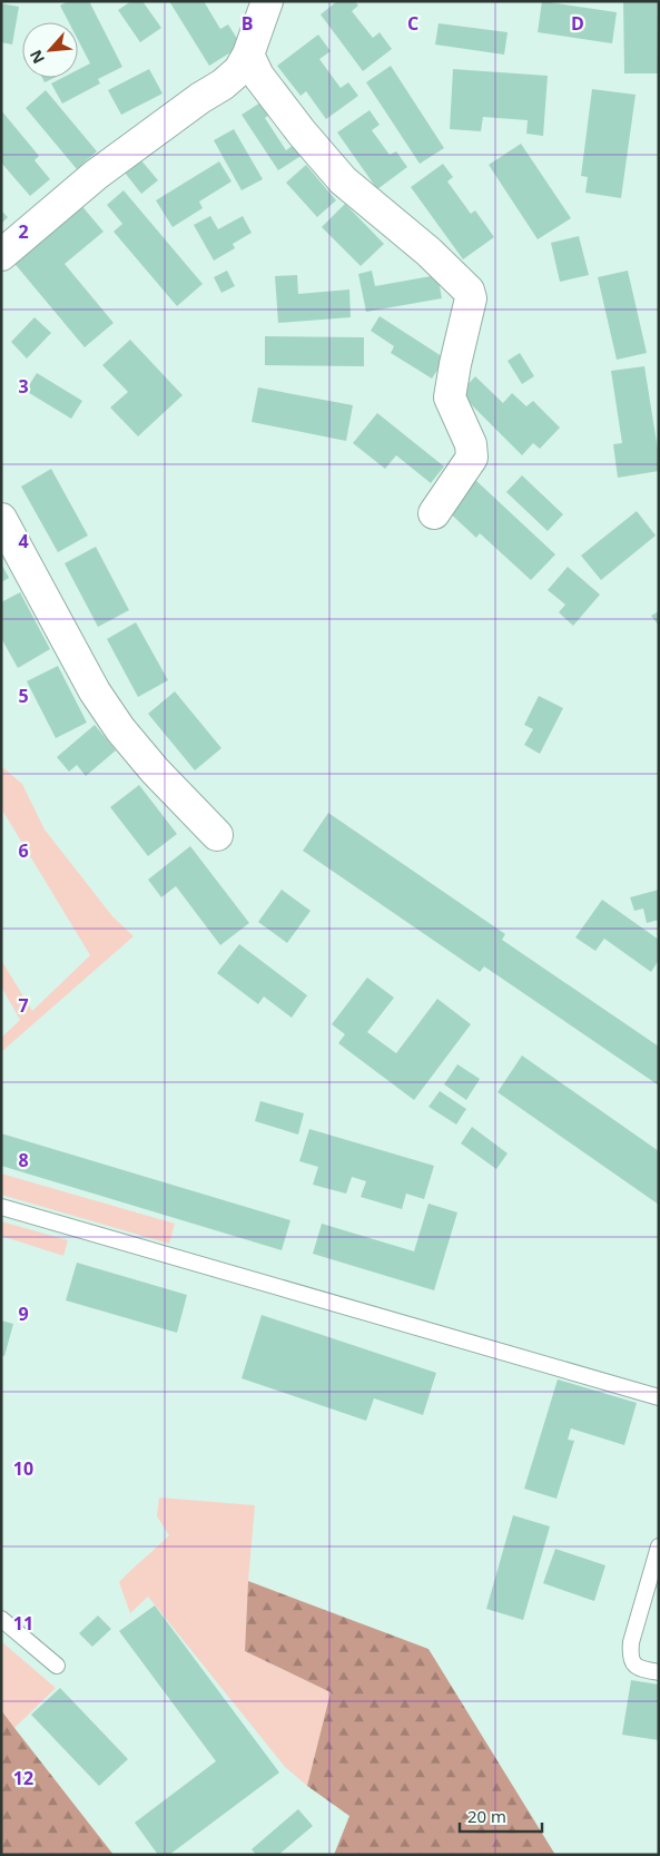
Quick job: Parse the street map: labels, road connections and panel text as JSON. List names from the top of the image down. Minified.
{"scale_bar":"20 m","north":"bottom left","grid":{"columns":["B","C","D"],"rows":["2","3","4","5","6","7","8","9","10","11","12"]}}
